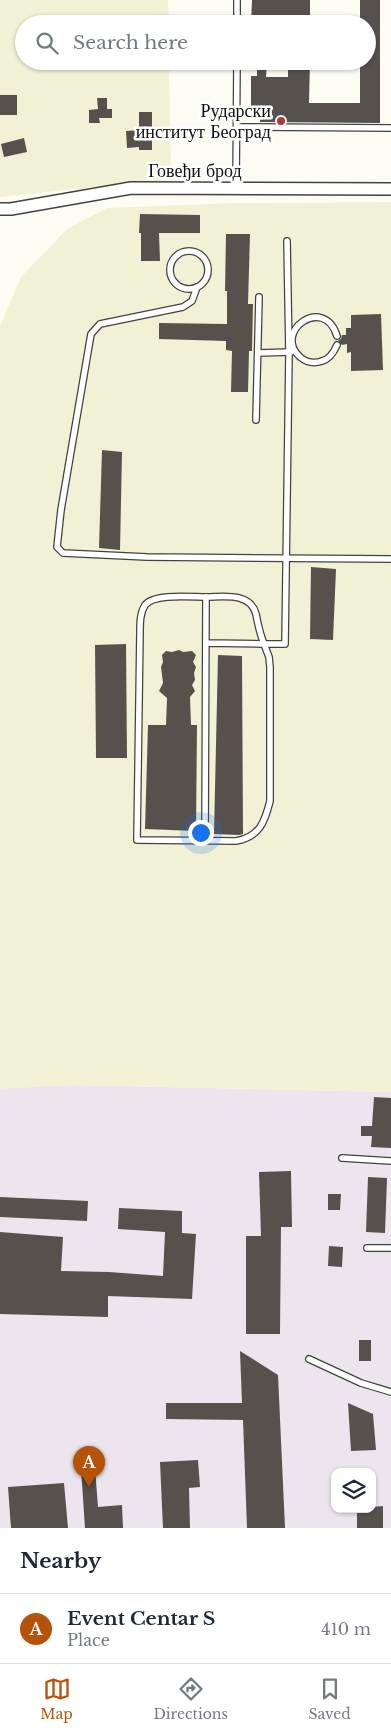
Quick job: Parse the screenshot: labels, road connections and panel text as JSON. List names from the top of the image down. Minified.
{"streets":{"street":["Говеђи брод"]},"places":["Рударски институт Београд"],"page":{"search":"Search here","pins":"A","heading":"Nearby","list":[{"mark":"A","name":"Event Centar S","note":"Place","value":"410 m"}],"nav":["Map","Directions","Saved"]}}
